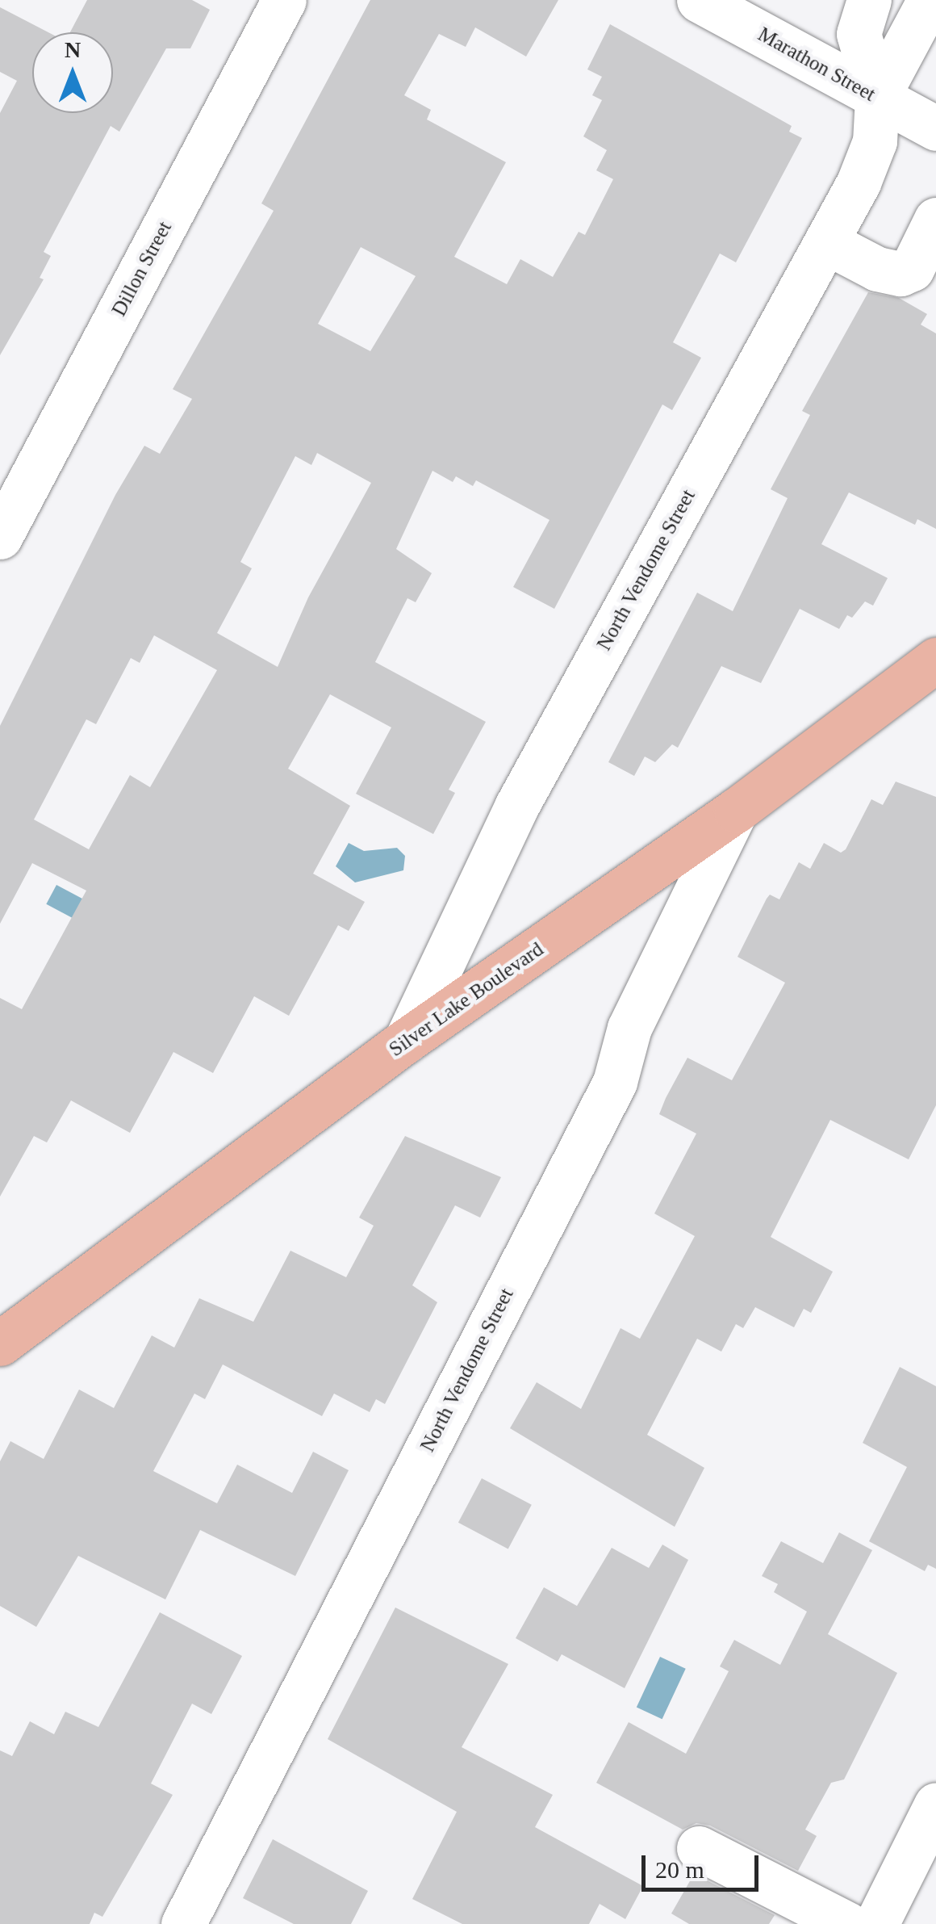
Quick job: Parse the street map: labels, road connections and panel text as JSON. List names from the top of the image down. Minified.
{"streets":{"main road":["Silver Lake Boulevard"],"street":["Marathon Street","Dillon Street","North Vendome Street"]},"crossings":[["Marathon Street","North Vendome Street"],["North Vendome Street","Silver Lake Boulevard"]],"scale_bar":"20 m","north":"top"}
